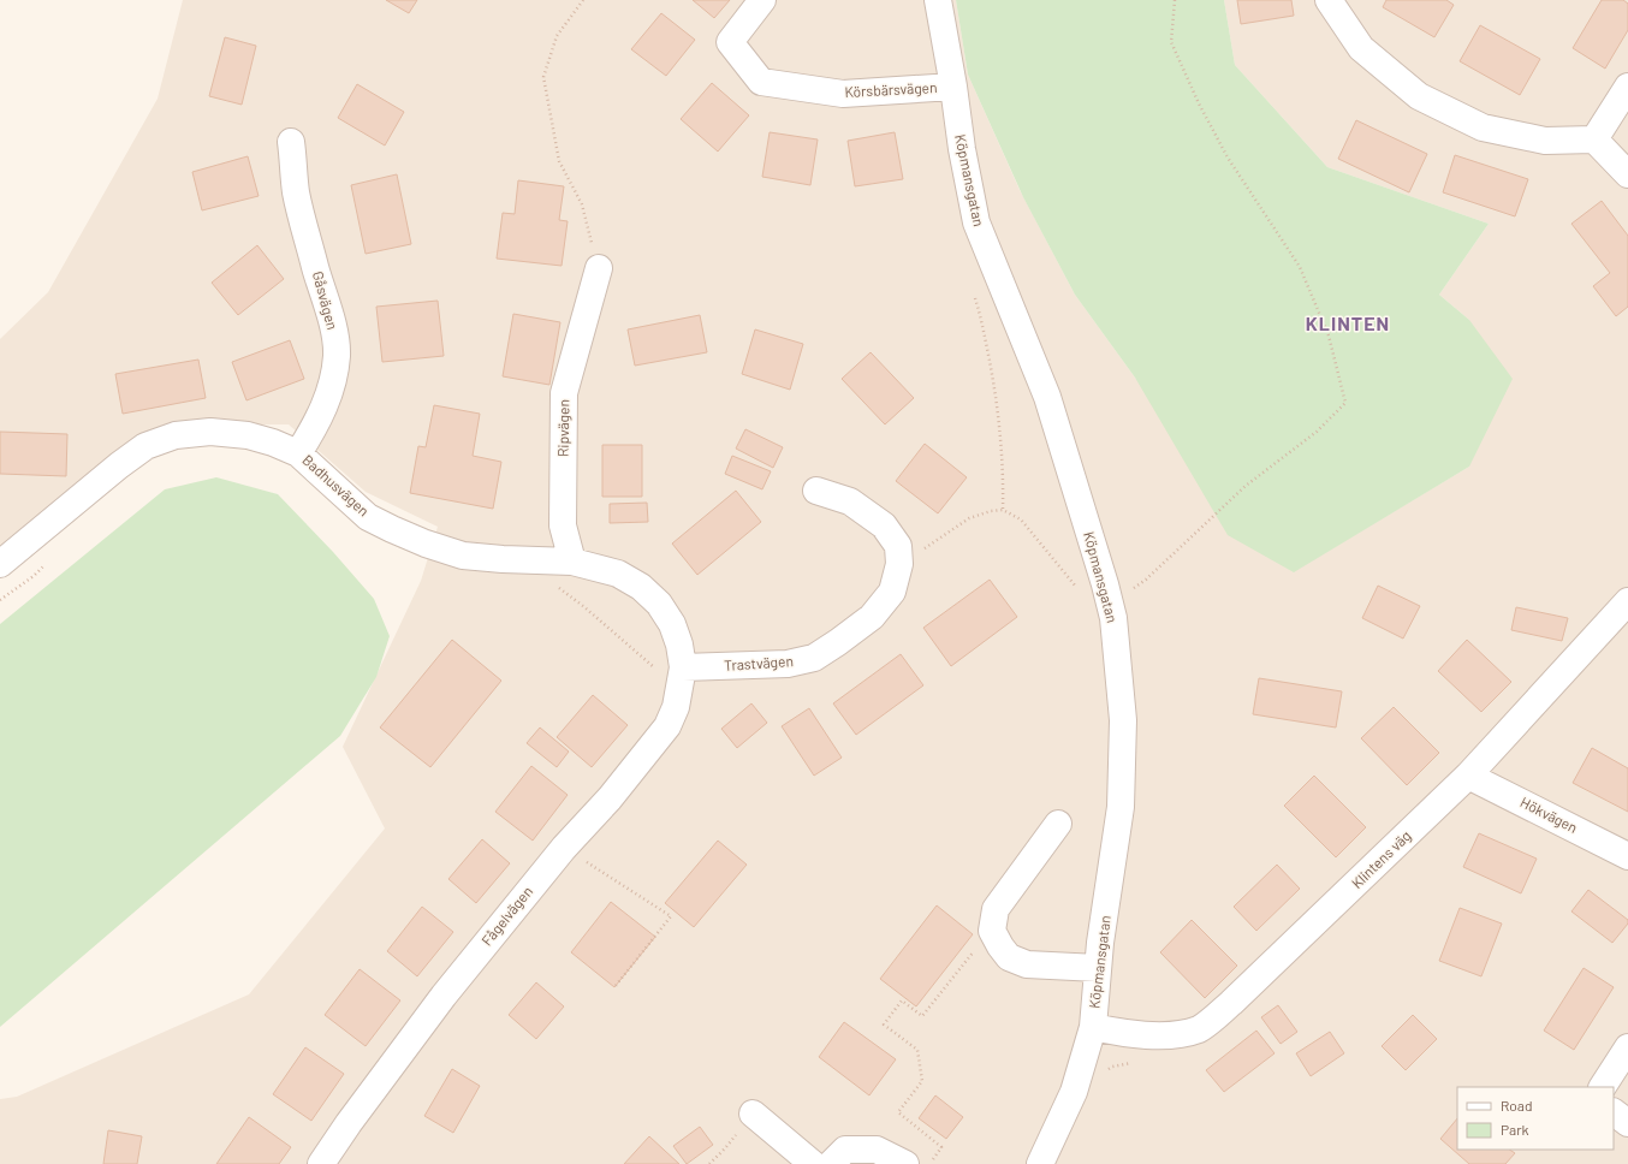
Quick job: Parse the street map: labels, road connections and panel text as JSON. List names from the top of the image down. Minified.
{"streets":{"street":["Körsbärsvägen","Köpmansgatan","Gåsvägen","Ripvägen","Badhusvägen","Trastvägen","Hökvägen","Klintens väg","Fågelvägen"]},"crossings":[["Körsbärsvägen","Köpmansgatan"],["Köpmansgatan","Klintens väg"],["Gåsvägen","Badhusvägen"],["Ripvägen","Badhusvägen"],["Badhusvägen","Trastvägen"],["Badhusvägen","Fågelvägen"],["Trastvägen","Fågelvägen"],["Hökvägen","Klintens väg"]],"districts":["KLINTEN"],"legend":["Road","Park"]}
